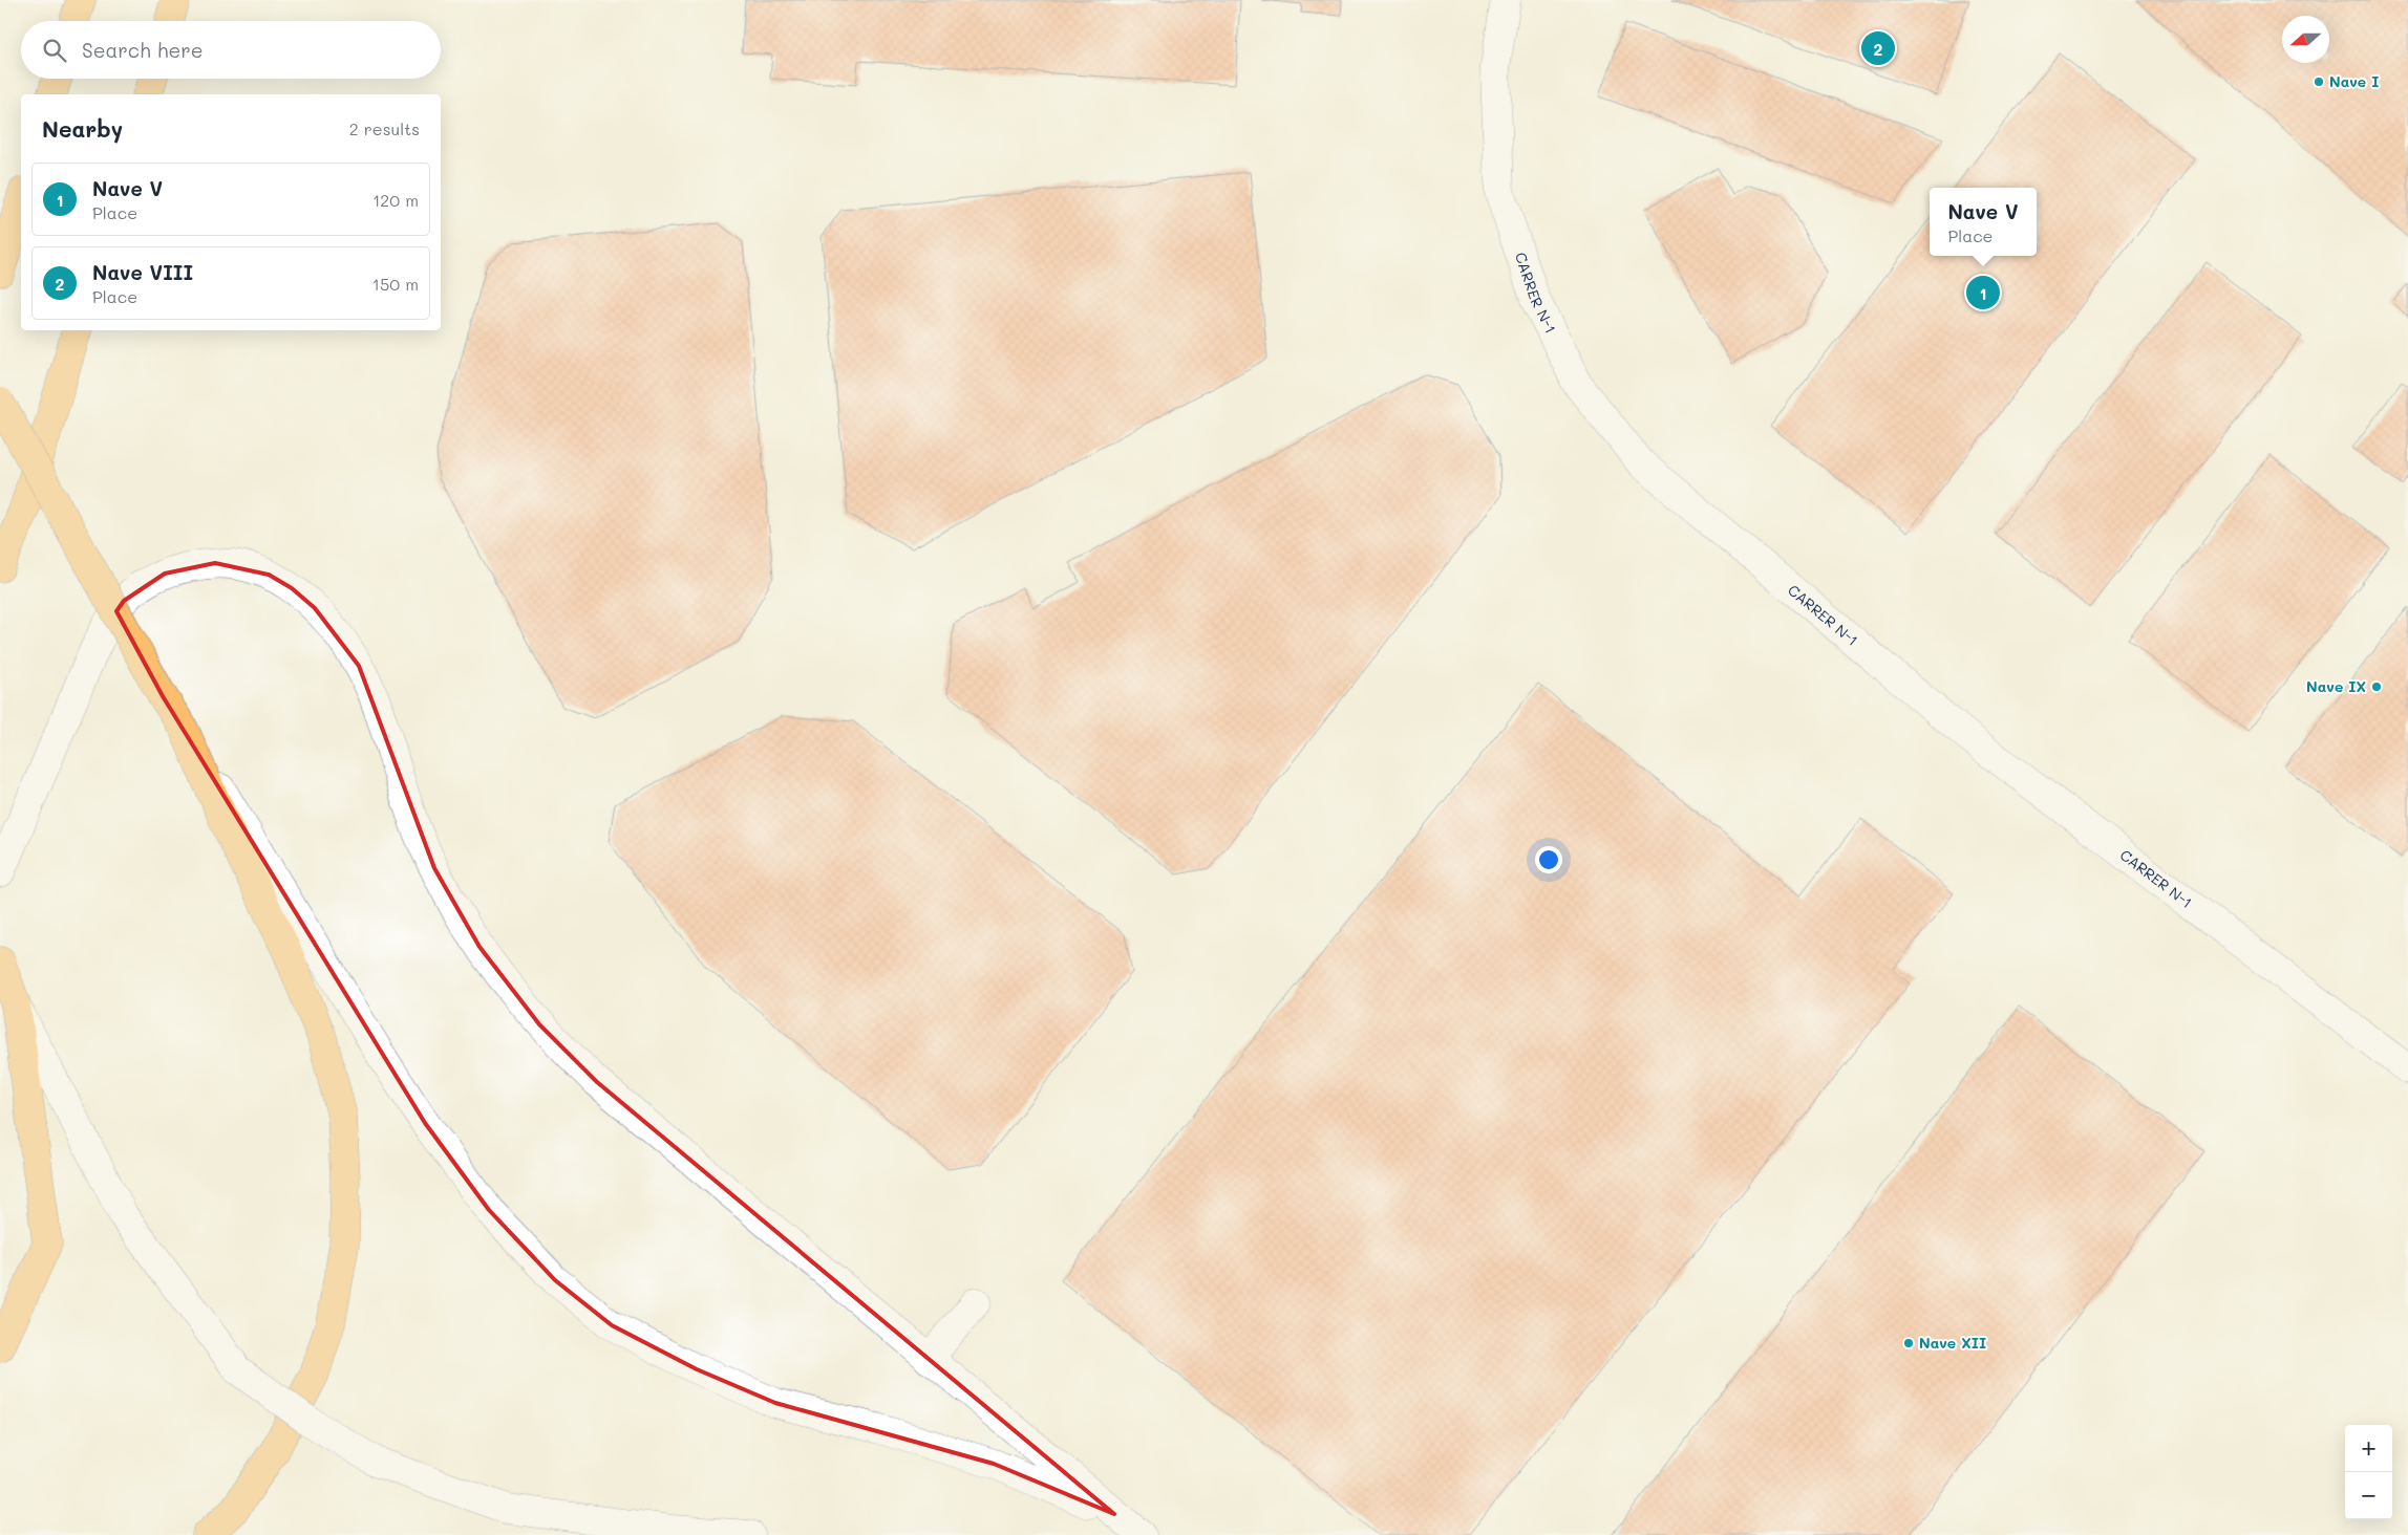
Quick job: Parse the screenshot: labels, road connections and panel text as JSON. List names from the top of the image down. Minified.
{"streets":{"street":["CARRER N-1"]},"places":["Nave I","Nave IX","Nave XII"],"north":"left","page":{"search":"Search here","pins":["2","1"],"heading":["Nearby","2 results"],"list":[{"mark":"1","name":"Nave V","note":"Place","value":"120 m"},{"mark":"2","name":"Nave VIII","note":"Place","value":"150 m"}],"popup":["Nave V","Place"],"map_buttons":["+","−"]}}
